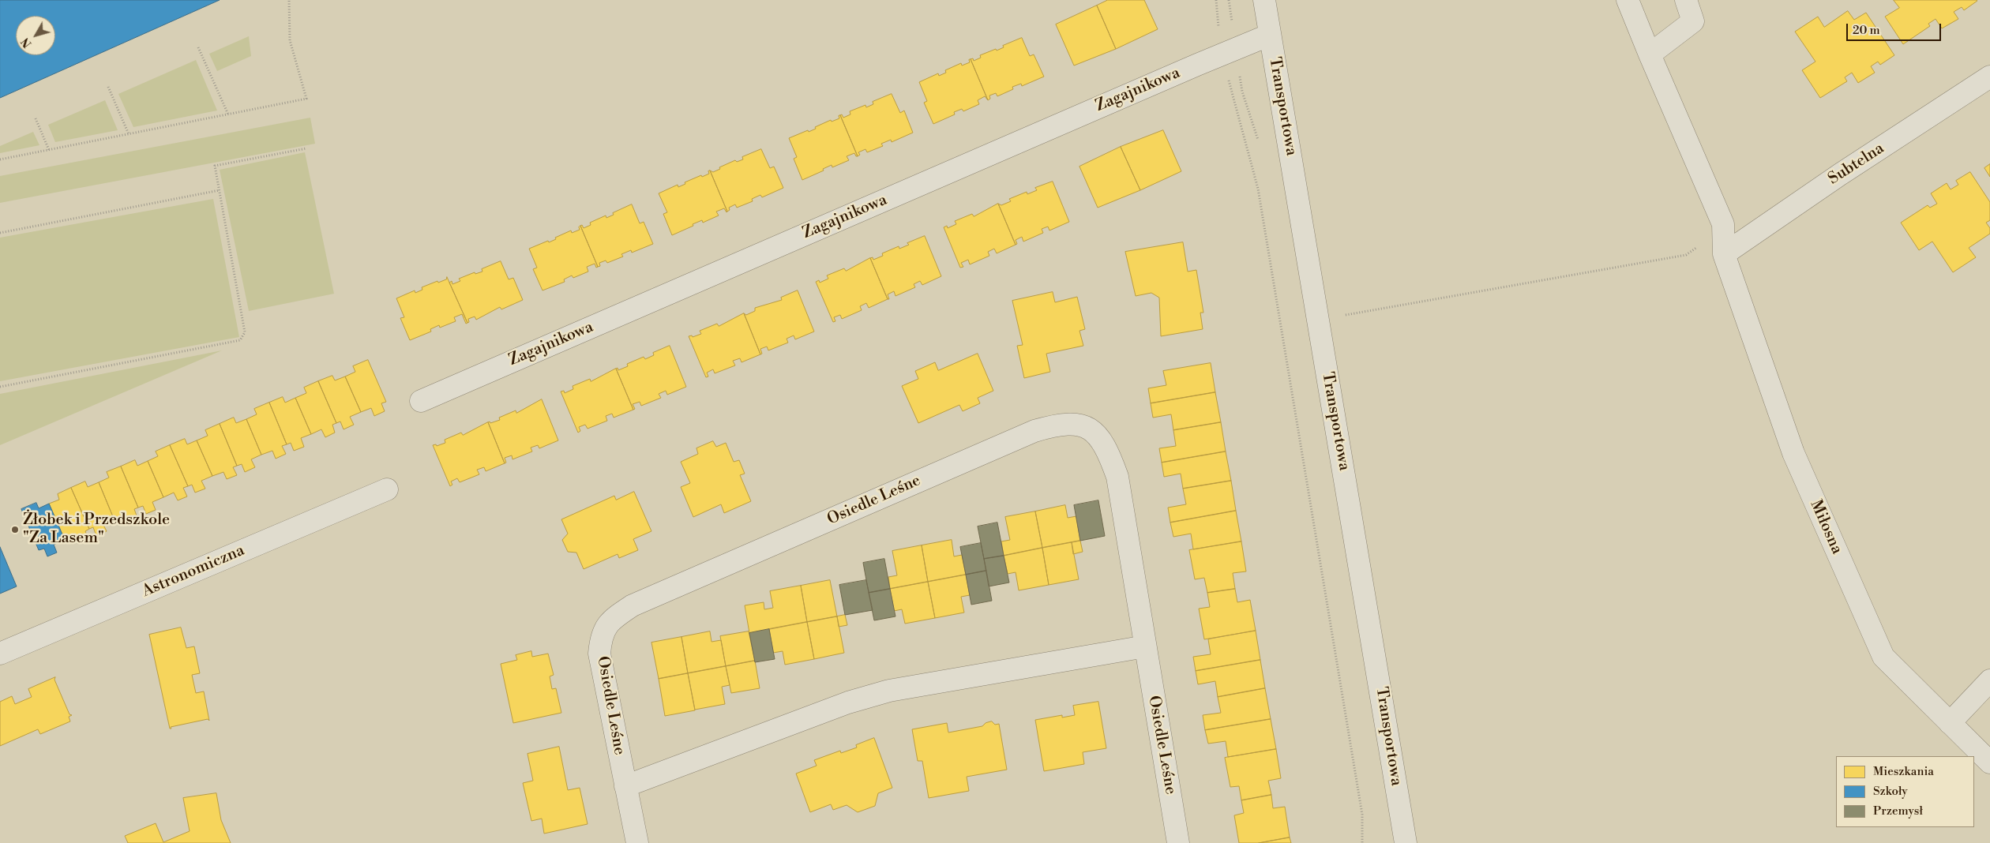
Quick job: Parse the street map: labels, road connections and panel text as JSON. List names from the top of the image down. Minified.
{"streets":{"street":["Zagajnikowa","Transportowa","Subtelna","Osiedle Leśne","Miłosna","Astronomiczna"]},"crossings":[["Zagajnikowa","Transportowa"],["Subtelna","Miłosna"]],"places":["Żłobek i Przedszkole \"Za Lasem\""],"legend":["Mieszkania","Szkoły","Przemysł"],"scale_bar":"20 m","north":"bottom left"}
